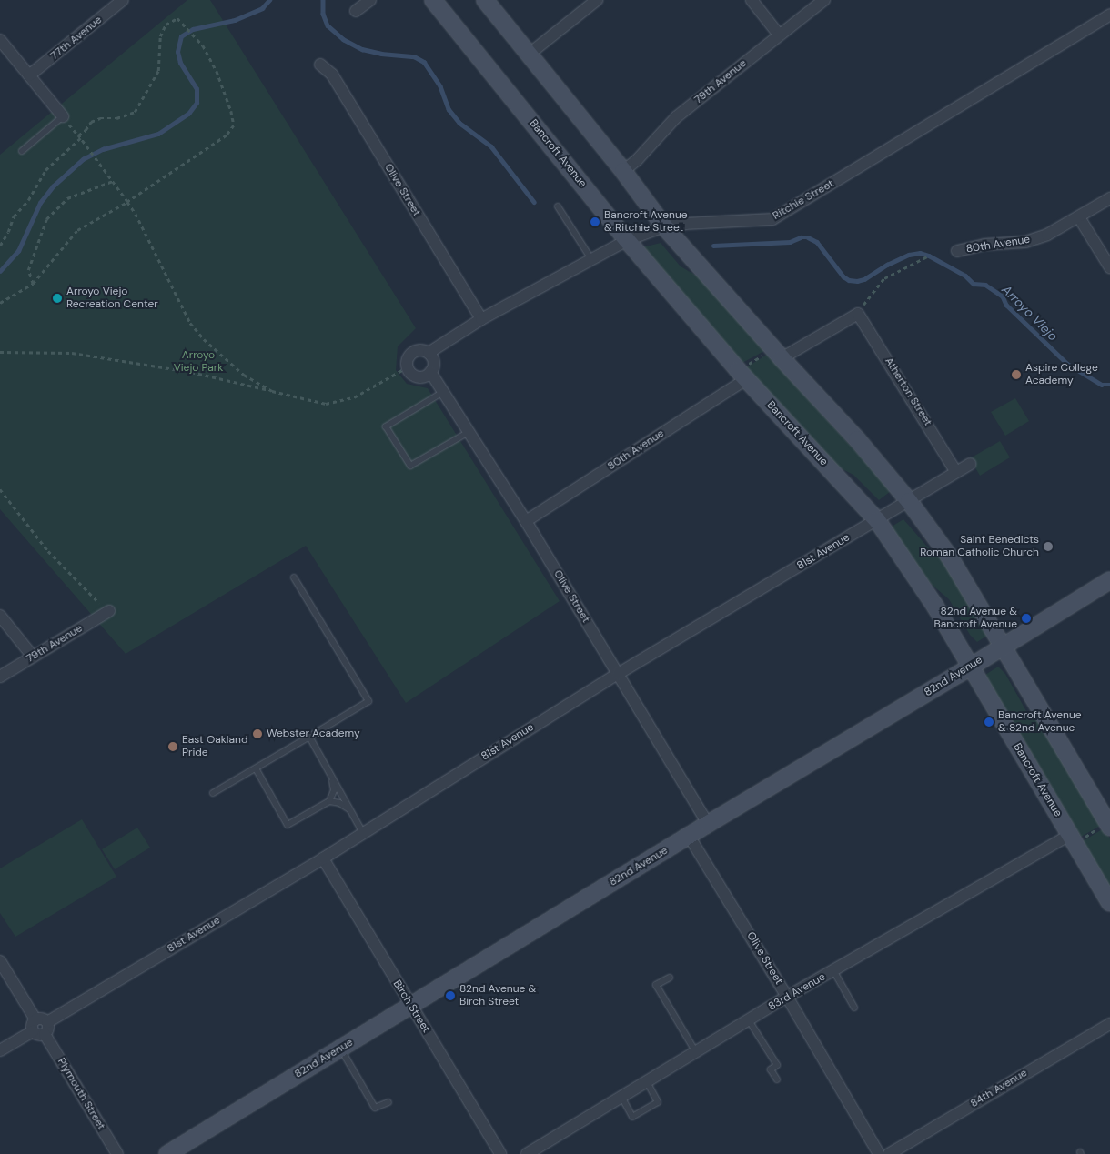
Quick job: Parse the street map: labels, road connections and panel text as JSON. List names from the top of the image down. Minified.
{"streets":{"main road":["Bancroft Avenue","82nd Avenue"],"street":["77th Avenue","79th Avenue","Olive Street","Ritchie Street","80th Avenue","Atherton Street","81st Avenue","83rd Avenue","Birch Street","84th Avenue","Plymouth Street"]},"crossings":[["Bancroft Avenue","Ritchie Street"],["Bancroft Avenue","80th Avenue"],["Bancroft Avenue","81st Avenue"],["Bancroft Avenue","82nd Avenue"],["Bancroft Avenue","83rd Avenue"],["Olive Street","Ritchie Street"],["Olive Street","80th Avenue"],["Olive Street","81st Avenue"],["Olive Street","82nd Avenue"],["Olive Street","83rd Avenue"],["Atherton Street","81st Avenue"],["81st Avenue","Birch Street"],["81st Avenue","Plymouth Street"],["82nd Avenue","Birch Street"]],"water":["Arroyo Viejo"],"parks":["Arroyo Viejo Park"],"places":["Bancroft Avenue & Ritchie Street","Arroyo Viejo Recreation Center","Aspire College Academy","Saint Benedicts Roman Catholic Church","82nd Avenue & Bancroft Avenue","Bancroft Avenue & 82nd Avenue","Webster Academy","East Oakland Pride","82nd Avenue & Birch Street"]}
